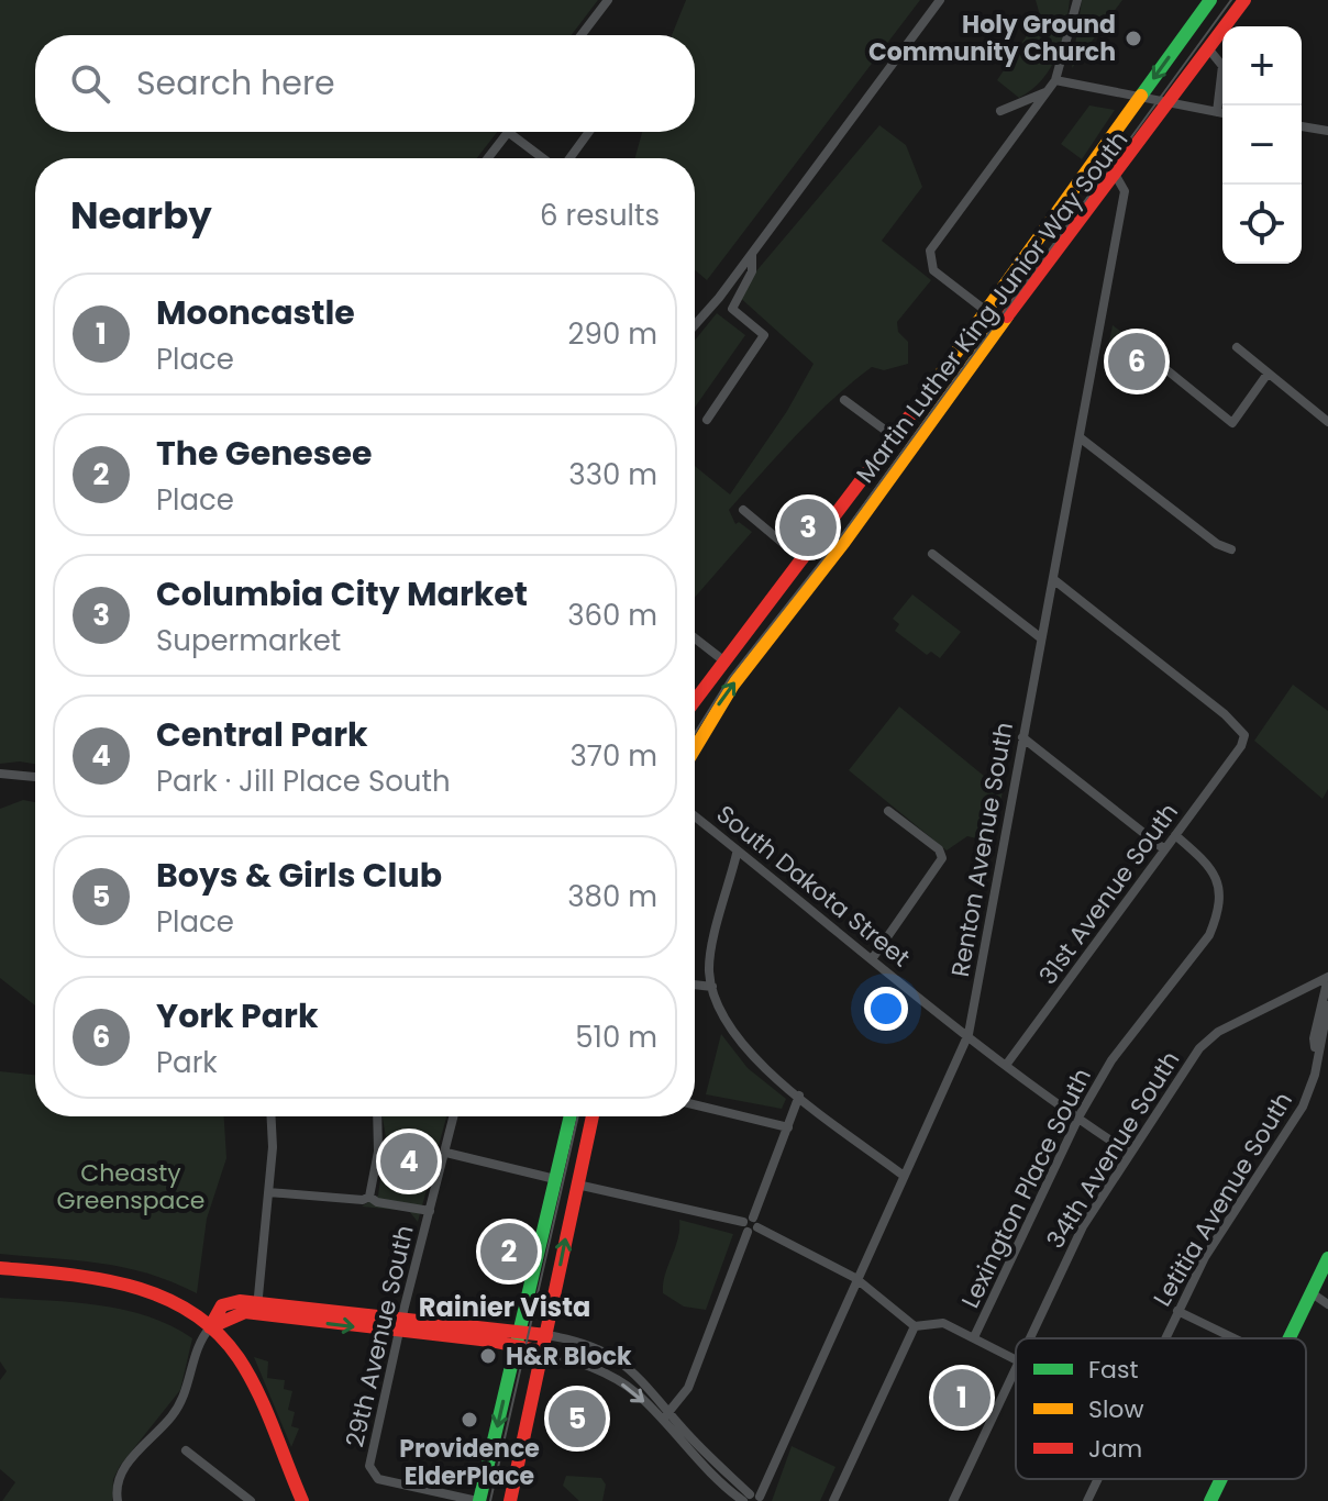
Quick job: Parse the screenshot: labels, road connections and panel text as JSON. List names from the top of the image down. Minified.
{"streets":{"main road":["Martin Luther King Junior Way South"],"street":["Renton Avenue South","South Dakota Street","31st Avenue South","34th Avenue South","Lexington Place South","Letitia Avenue South","29th Avenue South"]},"crossings":[["Martin Luther King Junior Way South","Renton Avenue South"],["Renton Avenue South","South Dakota Street"],["Renton Avenue South","31st Avenue South"],["South Dakota Street","31st Avenue South"],["South Dakota Street","34th Avenue South"],["South Dakota Street","Lexington Place South"],["31st Avenue South","Lexington Place South"],["34th Avenue South","Letitia Avenue South"]],"districts":["Rainier Vista"],"parks":["Cheasty Greenspace"],"places":["Holy Ground Community Church","H&R Block","Providence ElderPlace"],"legend":["Fast","Slow","Jam"],"page":{"map_buttons":["+","−"],"search":"Search here","heading":["Nearby","6 results"],"list":[{"mark":"1","name":"Mooncastle","note":"Place","value":"290 m"},{"mark":"2","name":"The Genesee","note":"Place","value":"330 m"},{"mark":"3","name":"Columbia City Market","note":"Supermarket","value":"360 m"},{"mark":"4","name":"Central Park","note":"Park · Jill Place South","value":"370 m"},{"mark":"5","name":"Boys & Girls Club","note":"Place","value":"380 m"},{"mark":"6","name":"York Park","note":"Park","value":"510 m"}],"pins":["6","3","4","2","1","5"]}}
